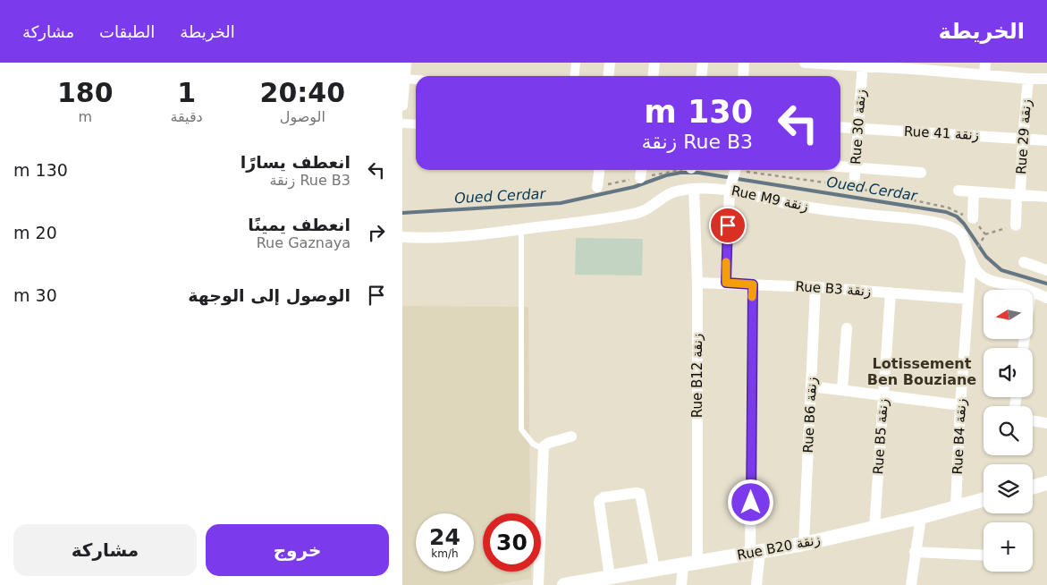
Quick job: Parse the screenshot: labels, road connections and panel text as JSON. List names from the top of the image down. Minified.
{"streets":{"street":["Rue 30 زنقة","Rue 41 زنقة","Rue 29 زنقة","Rue M9 زنقة","Rue B3 زنقة","Rue B12 زنقة","Rue B6 زنقة","Rue B5 زنقة","Rue B4 زنقة","Rue B20 زنقة"]},"crossings":[["Rue 30 زنقة","Rue 41 زنقة"],["Rue 41 زنقة","Rue 29 زنقة"],["Rue M9 زنقة","Rue B12 زنقة"],["Rue M9 زنقة","Rue B4 زنقة"],["Rue B3 زنقة","Rue B12 زنقة"],["Rue B3 زنقة","Rue B6 زنقة"],["Rue B3 زنقة","Rue B5 زنقة"],["Rue B3 زنقة","Rue B4 زنقة"],["Rue B12 زنقة","Rue B20 زنقة"],["Rue B6 زنقة","Rue B20 زنقة"],["Rue B5 زنقة","Rue B20 زنقة"],["Rue B4 زنقة","Rue B20 زنقة"]],"districts":["Lotissement Ben Bouziane"],"water":["Oued Cerdar"],"north":"left","page":{"header":"الخريطة","nav":["الخريطة","الطبقات","مشاركة"],"eta":["20:40","الوصول","1","دقيقة","180","m"],"turn":["130 m","Rue B3 زنقة"],"list":[{"name":"انعطف يسارًا","note":"Rue B3 زنقة","value":"130 m"},{"name":"انعطف يمينًا","note":"Rue Gaznaya","value":"20 m"},{"name":"الوصول إلى الوجهة","value":"30 m"}],"map_buttons":"+","speed":"24 km/h","limit":"30","buttons":["خروج","مشاركة"]}}
